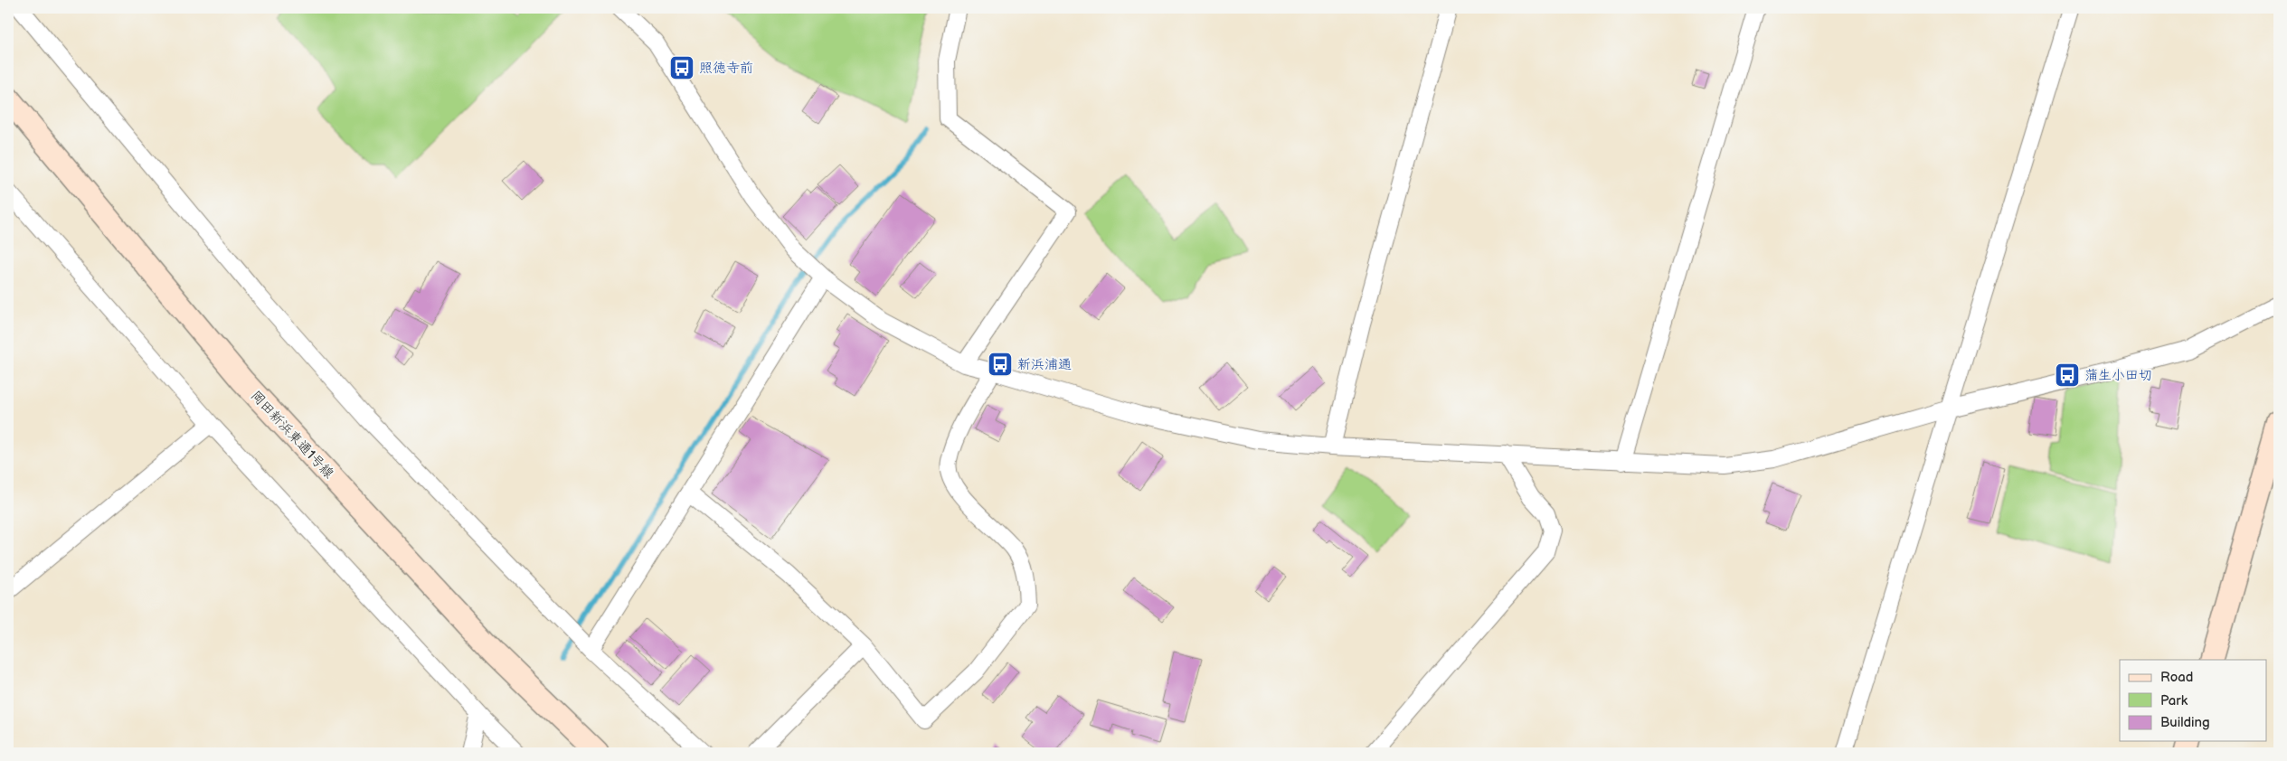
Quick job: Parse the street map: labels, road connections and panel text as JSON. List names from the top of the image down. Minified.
{"streets":{"street":["岡田新浜東通1号線"]},"places":{"bus stop":["照徳寺前","新浜浦通","蒲生小田切"]},"legend":["Road","Park","Building"]}
